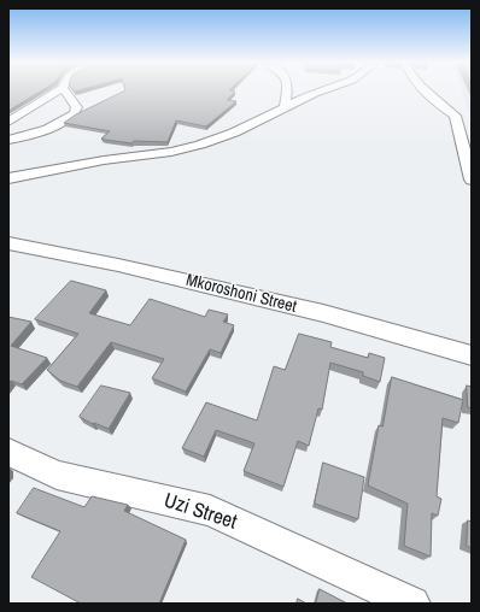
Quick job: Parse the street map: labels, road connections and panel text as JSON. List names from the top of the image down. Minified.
{"streets":{"street":["Mkoroshoni Street","Uzi Street"]}}
